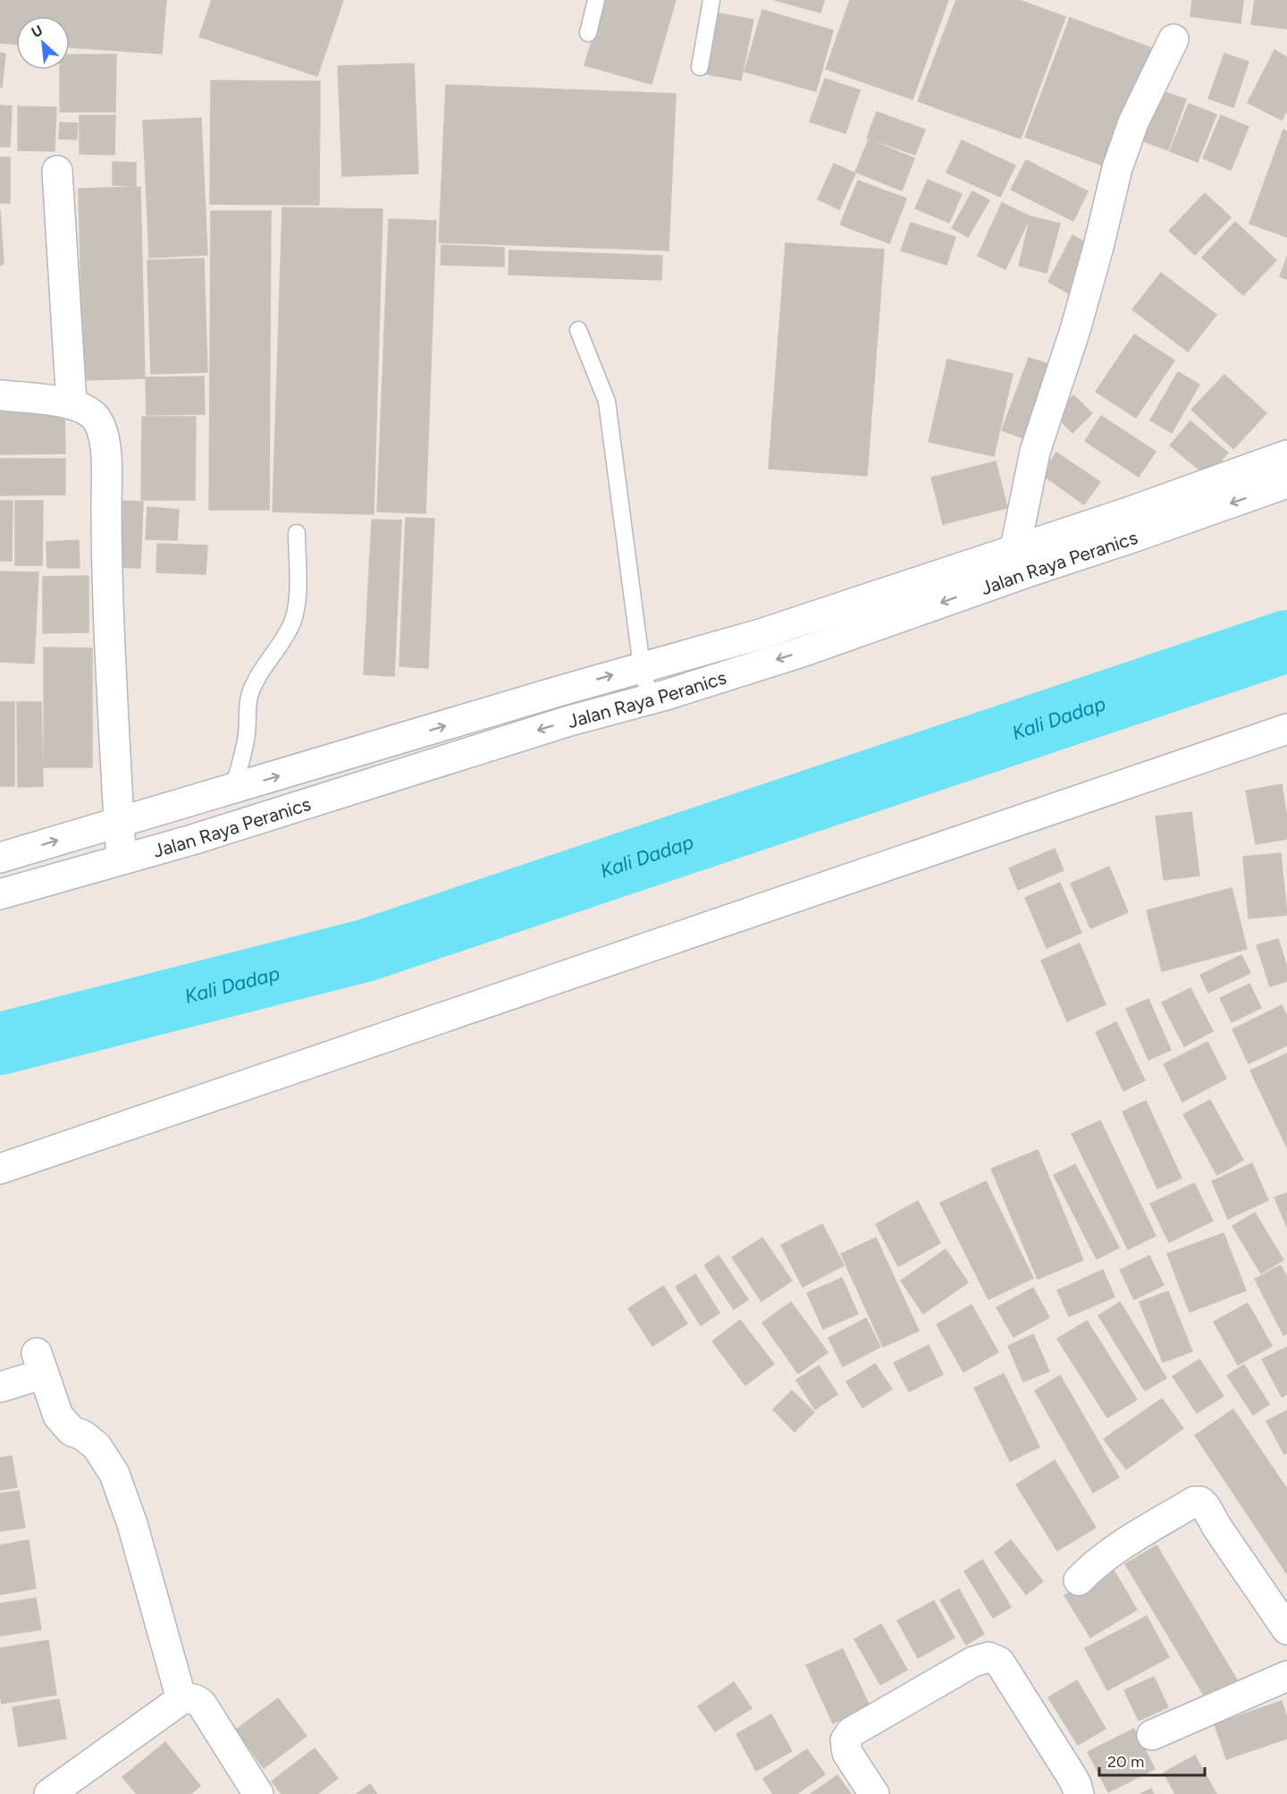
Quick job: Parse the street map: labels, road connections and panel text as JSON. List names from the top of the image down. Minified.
{"streets":{"street":["Jalan Raya Peranics"]},"water":["Kali Dadap"],"scale_bar":"20 m","north":"top left"}
